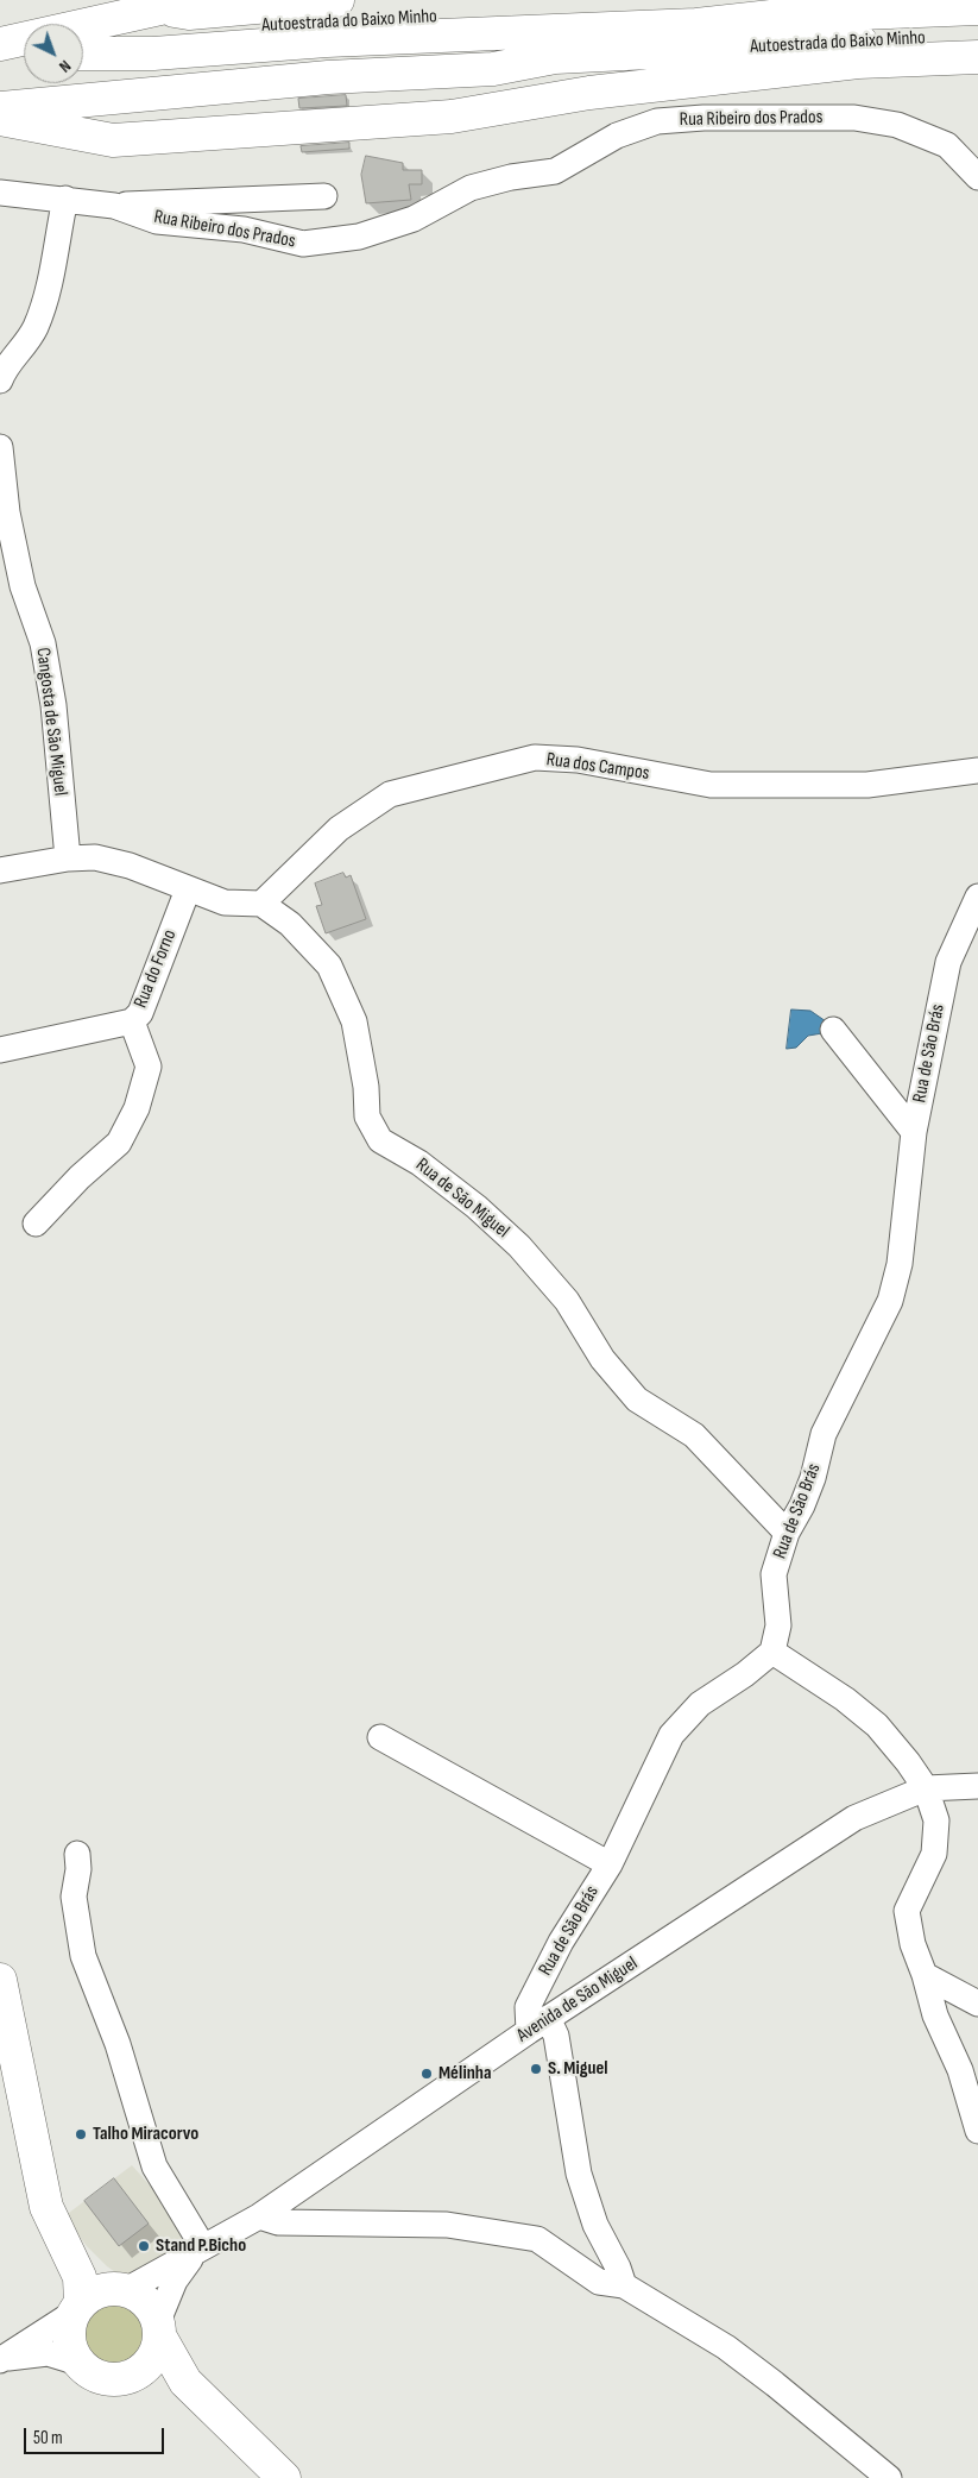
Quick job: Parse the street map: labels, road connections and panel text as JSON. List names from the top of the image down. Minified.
{"streets":{"main road":["Autoestrada do Baixo Minho"],"street":["Rua Ribeiro dos Prados","Cangosta de São Miguel","Rua dos Campos","Rua do Forno","Rua de São Brás","Rua de São Miguel","Avenida de São Miguel"]},"crossings":[["Rua dos Campos","Rua de São Miguel"],["Rua de São Brás","Rua de São Miguel"],["Rua de São Brás","Avenida de São Miguel"]],"places":["S. Miguel","Mélinha","Talho Miracorvo","Stand P.Bicho"],"scale_bar":"50 m","north":"bottom right"}
